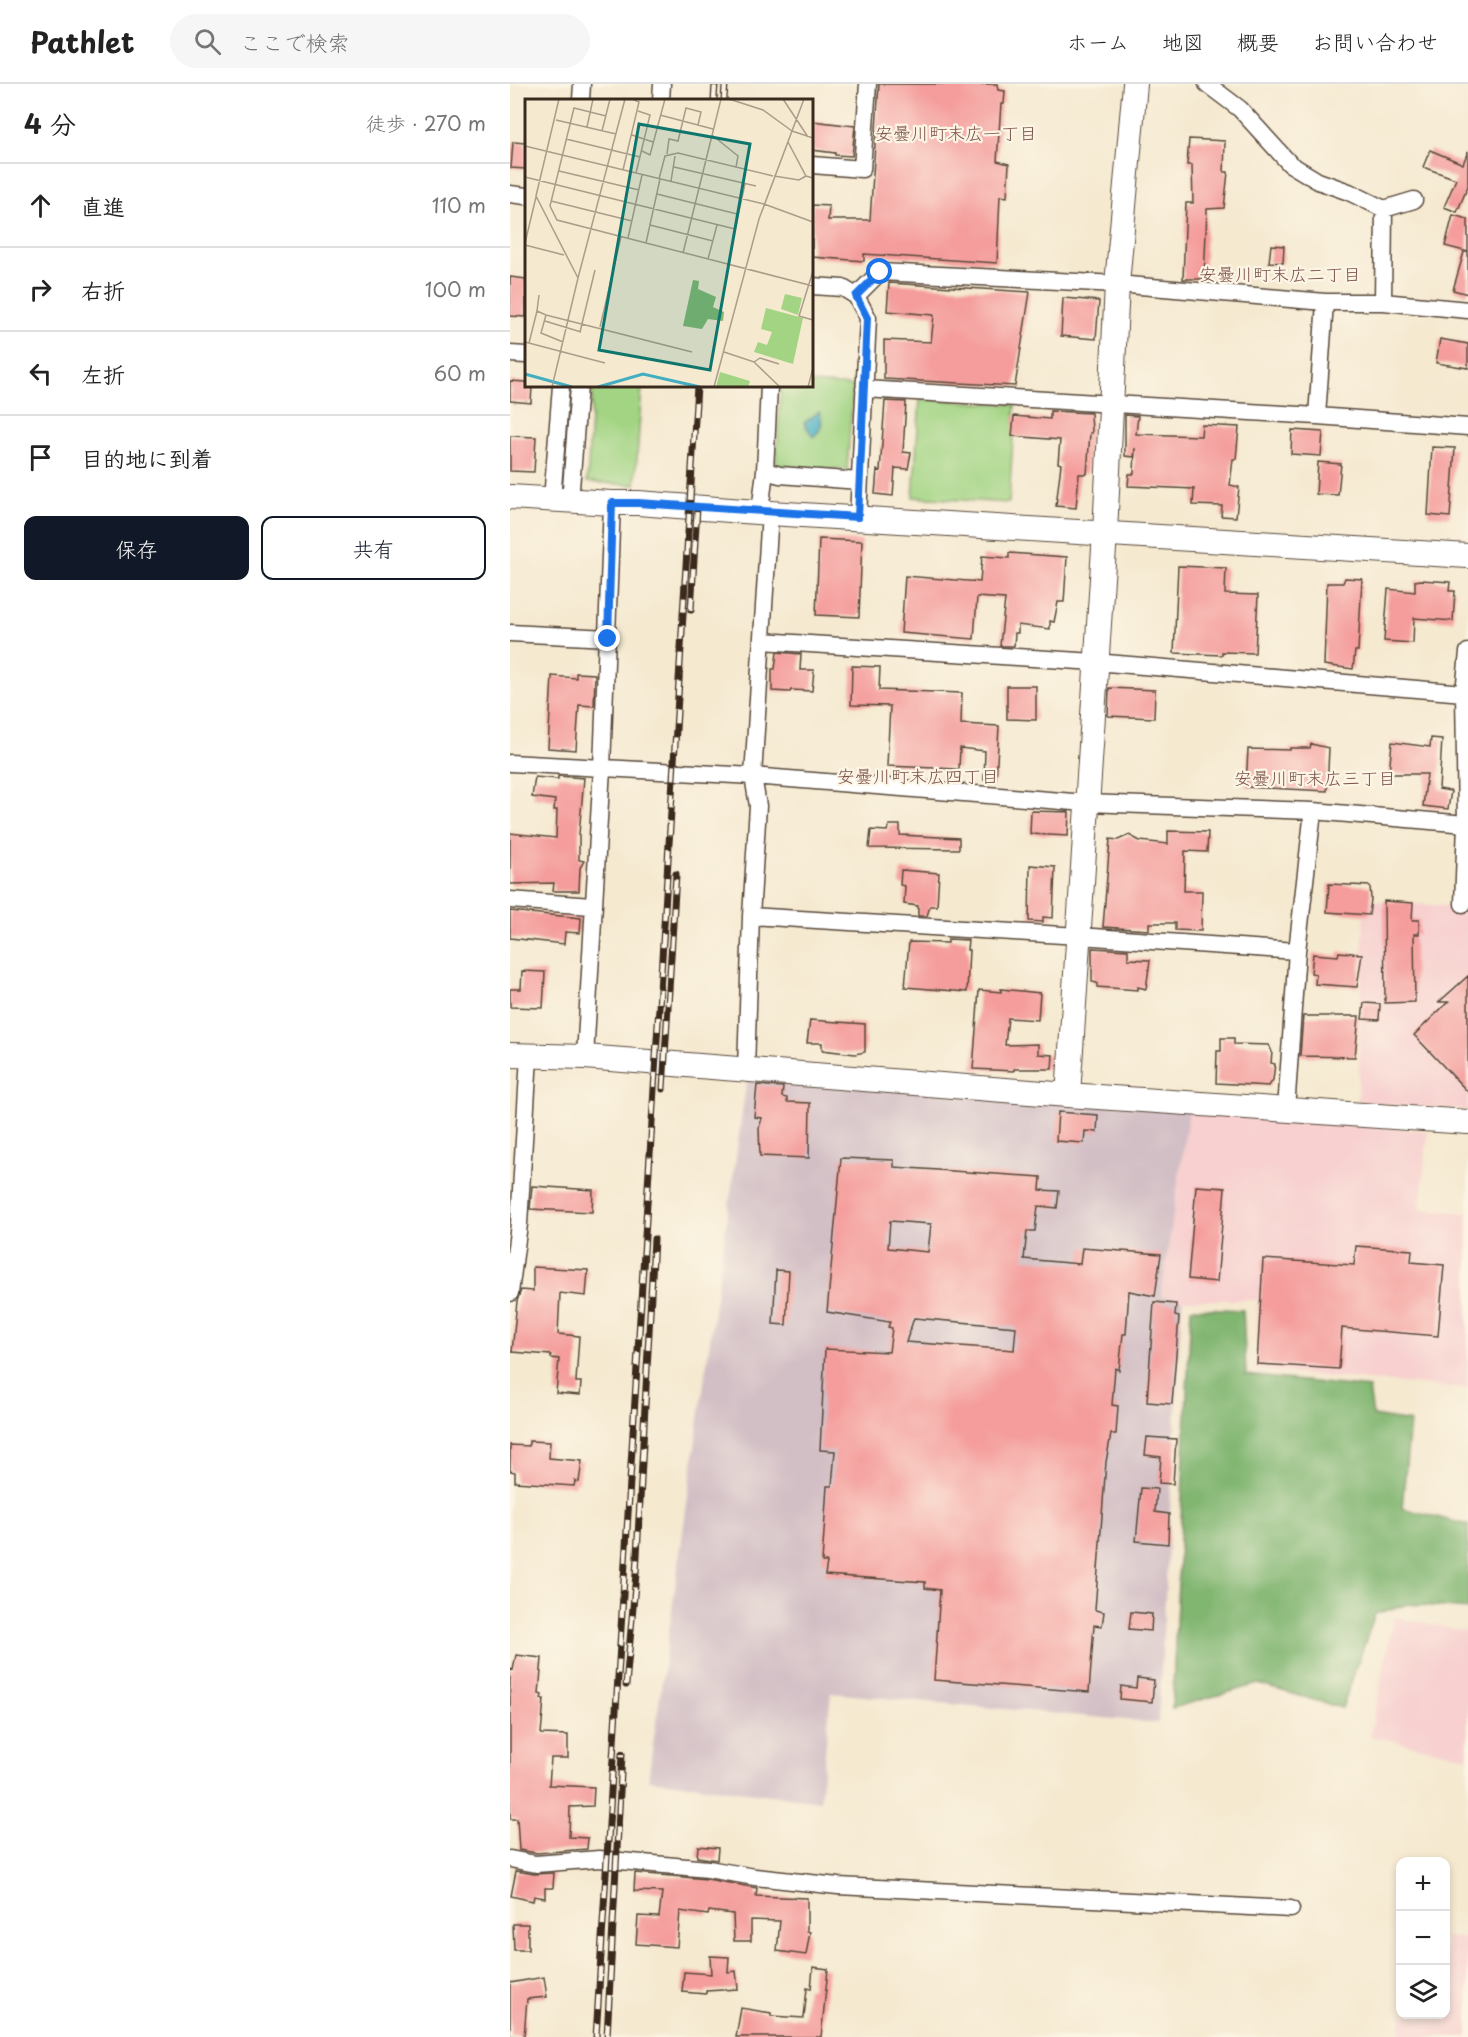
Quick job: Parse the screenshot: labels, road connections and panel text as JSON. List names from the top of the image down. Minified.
{"districts":["安曇川町末広一丁目","安曇川町末広二丁目","安曇川町末広四丁目","安曇川町末広三丁目"],"page":{"header":"Pathlet","search":"ここで検索","nav":["ホーム","地図","概要","お問い合わせ"],"heading":["4 分","徒歩 · 270 m"],"list":[["直進","110 m"],["右折","100 m"],["左折","60 m"],"目的地に到着"],"buttons":["保存","共有"],"map_buttons":["+","−"]}}
